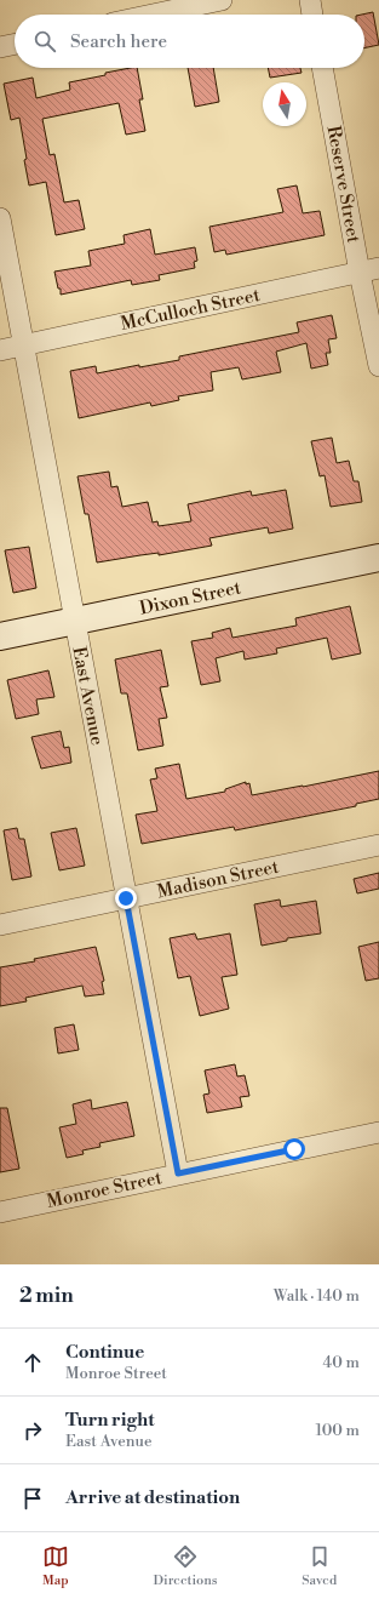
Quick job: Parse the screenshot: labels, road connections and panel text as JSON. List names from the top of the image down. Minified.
{"streets":{"street":["Reserve Street","McCulloch Street","Dixon Street","East Avenue","Madison Street","Monroe Street"]},"crossings":[["Reserve Street","McCulloch Street"],["McCulloch Street","East Avenue"],["Dixon Street","East Avenue"],["East Avenue","Madison Street"],["East Avenue","Monroe Street"]],"north":"top","page":{"search":"Search here","heading":["2 min","Walk · 140 m"],"list":[["Continue","Monroe Street","40 m"],["Turn right","East Avenue","100 m"],"Arrive at destination"],"nav":["Map","Directions","Saved"]}}
